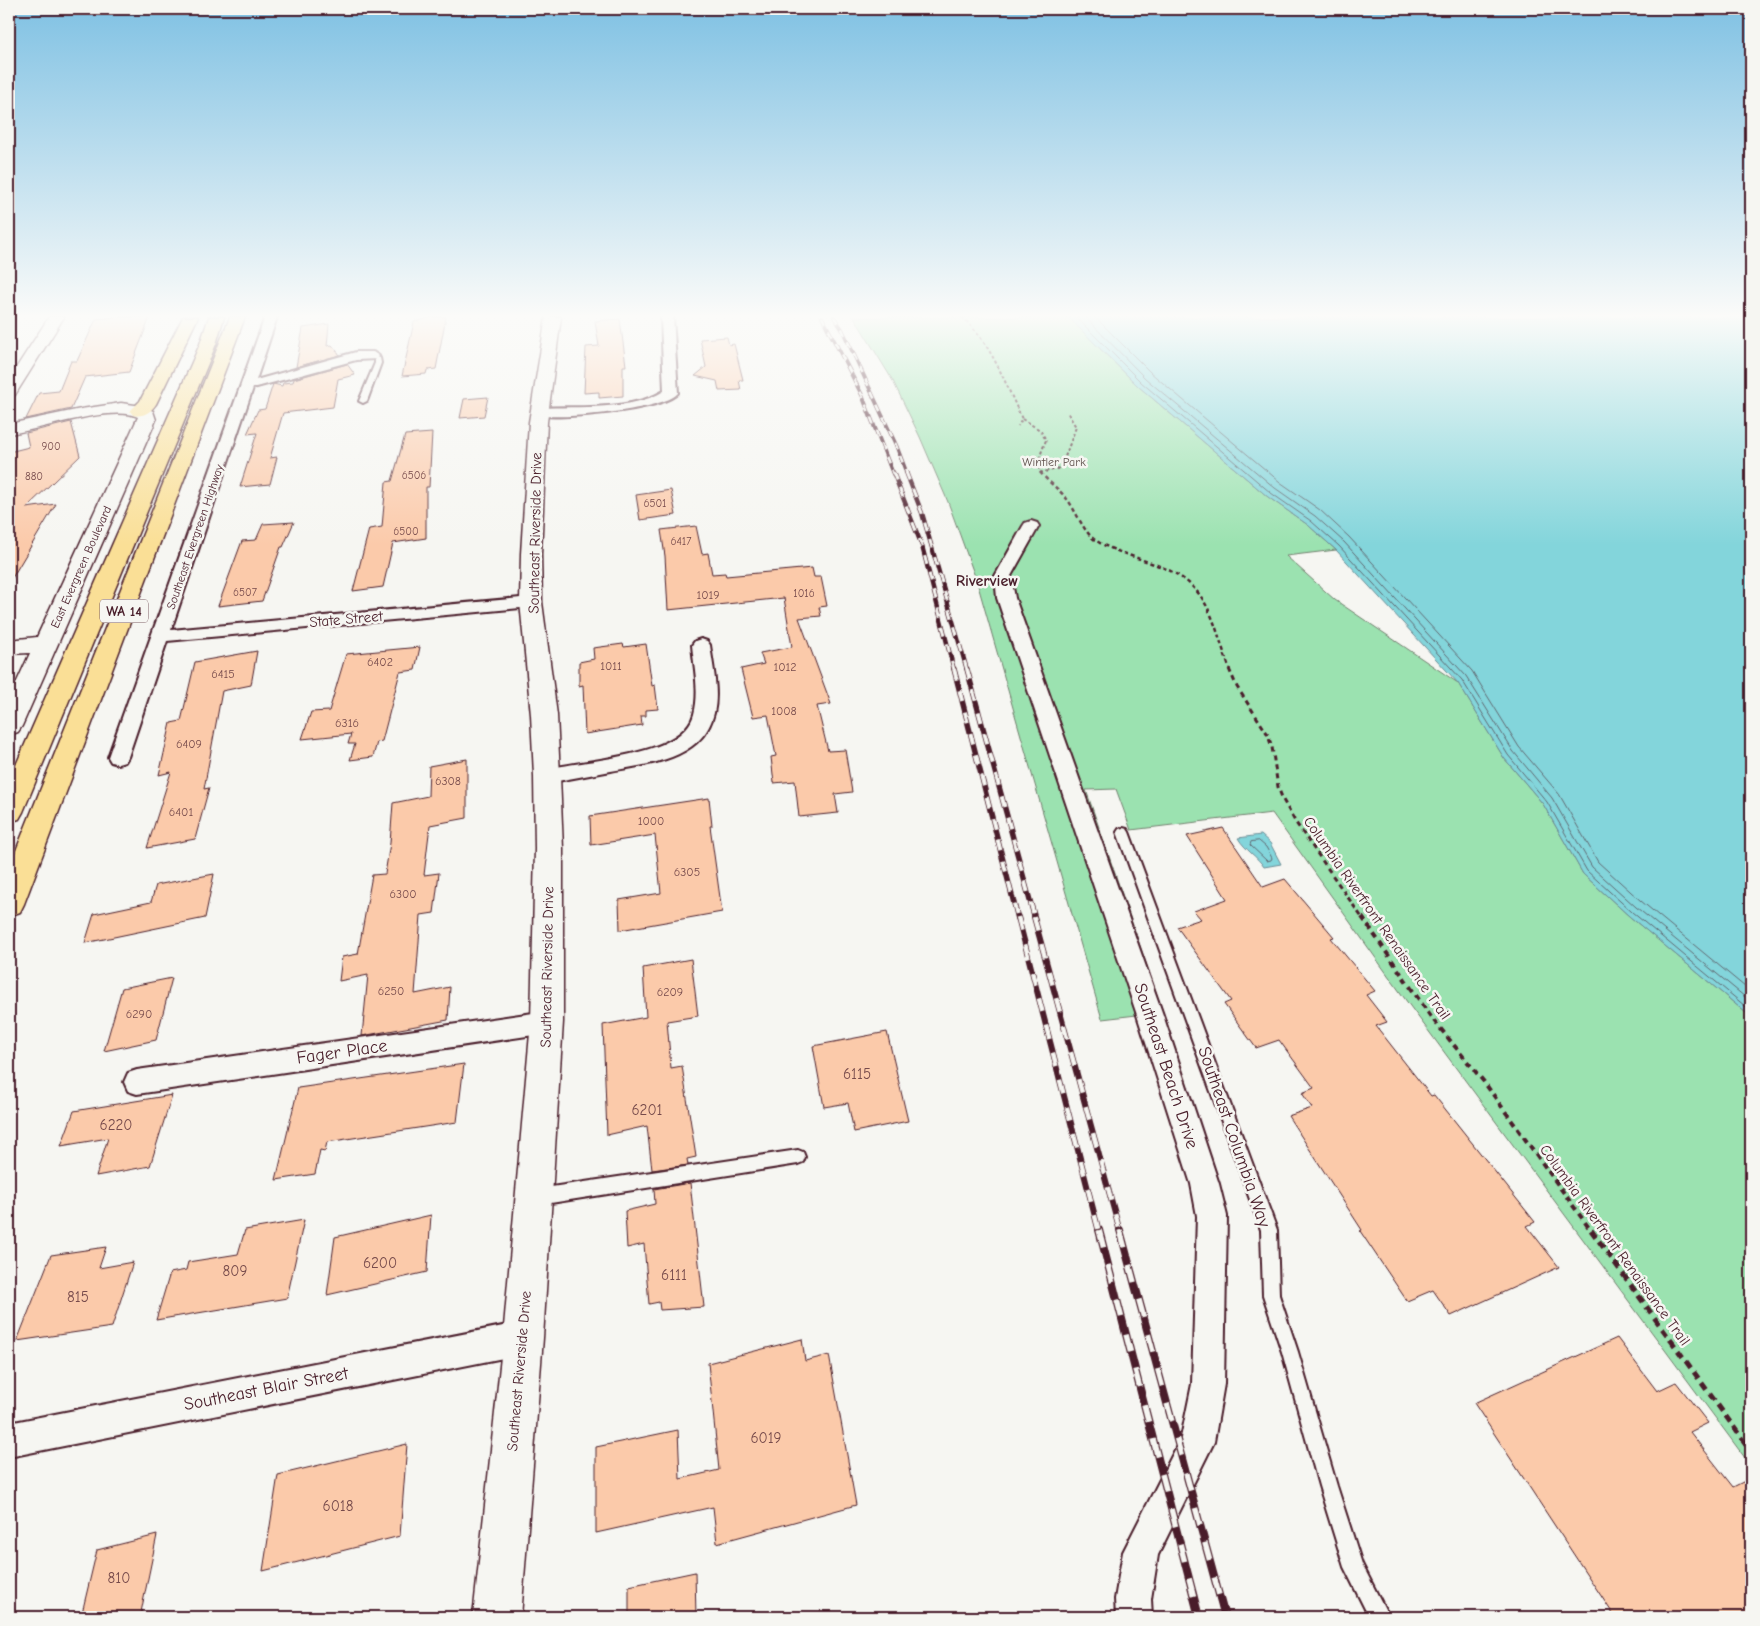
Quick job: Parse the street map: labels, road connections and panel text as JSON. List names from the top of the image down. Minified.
{"streets":{"highway":["WA 14"],"street":["Southeast Riverside Drive","Southeast Evergreen Highway","East Evergreen Boulevard","State Street","Fager Place","Southeast Beach Drive","Southeast Blair Street"],"lane":["Southeast Columbia Way"],"path":["Columbia Riverfront Renaissance Trail"]},"crossings":[["Southeast Riverside Drive","State Street"],["Southeast Riverside Drive","Fager Place"],["Southeast Riverside Drive","Southeast Blair Street"],["Southeast Evergreen Highway","State Street"]],"districts":["Riverview"],"parks":["Wintler Park"],"house_numbers":["900","6506","880","6501","6500","6417","6507","1016","1019","6402","1011","1012","6415","1008","6316","6409","6308","6401","1000","6305","6300","6250","6209","6290","6115","6201","6220","6200","809","6111","815","6019","6018","810"]}
